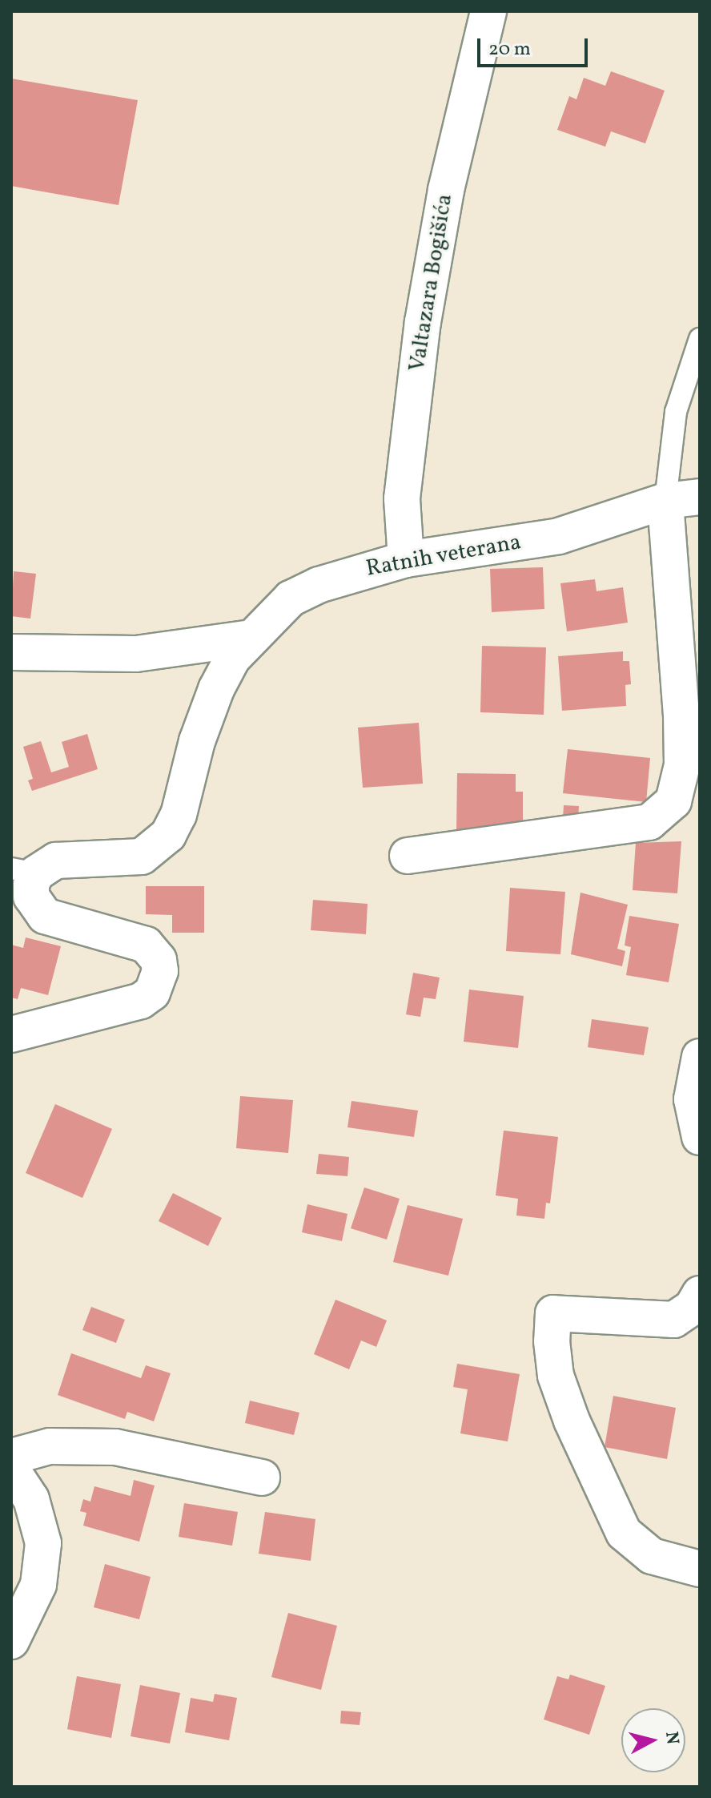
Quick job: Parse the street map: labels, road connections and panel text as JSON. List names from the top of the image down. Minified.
{"streets":{"street":["Valtazara Bogišića","Ratnih veterana"]},"crossings":[["Valtazara Bogišića","Ratnih veterana"]],"scale_bar":"20 m","north":"right"}
